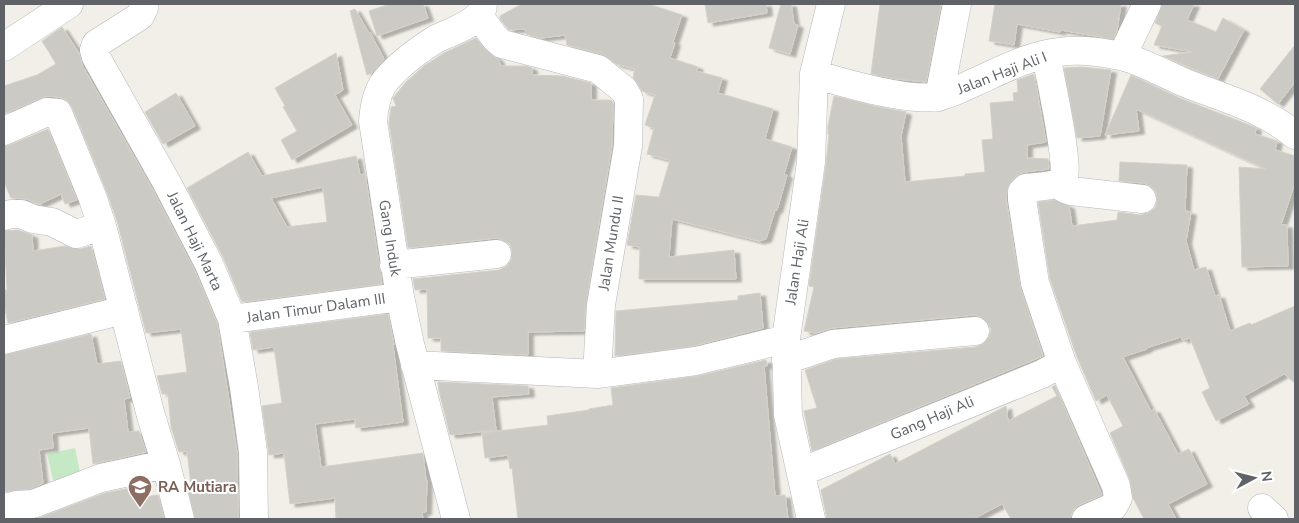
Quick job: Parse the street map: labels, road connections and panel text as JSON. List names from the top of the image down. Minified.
{"streets":{"street":["Jalan Haji Ali I","Gang Induk","Jalan Haji Marta","Jalan Mundu II","Jalan Haji Ali","Jalan Timur Dalam III","Gang Haji Ali"]},"crossings":[["Jalan Haji Ali I","Jalan Haji Ali"],["Gang Induk","Jalan Mundu II"],["Gang Induk","Jalan Timur Dalam III"],["Jalan Haji Marta","Jalan Timur Dalam III"],["Jalan Haji Ali","Gang Haji Ali"]],"places":{"school or university":["RA Mutiara"]},"north":"right"}
